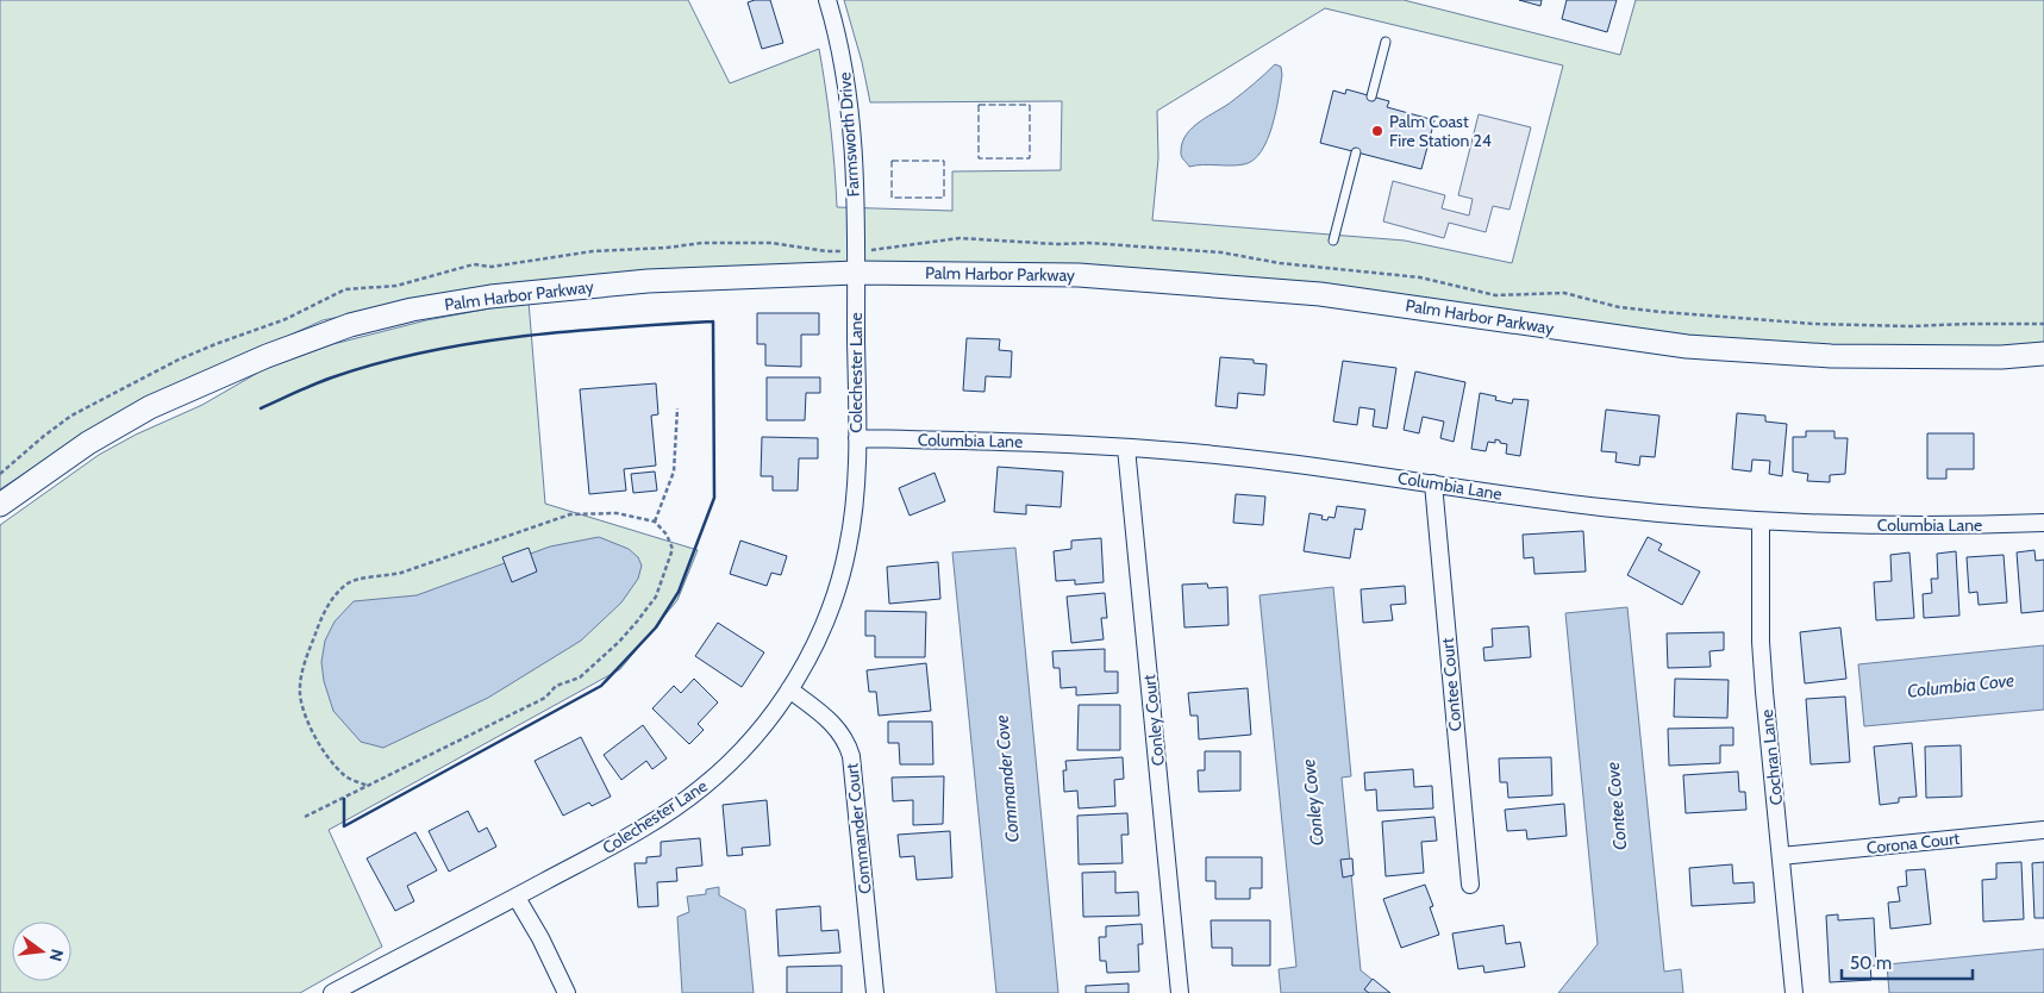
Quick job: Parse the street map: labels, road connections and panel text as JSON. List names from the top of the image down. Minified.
{"streets":{"street":["Farmsworth Drive","Palm Harbor Parkway","Colechester Lane","Columbia Lane","Contee Court","Conley Court","Cochran Lane","Commander Court","Corona Court"]},"crossings":[["Farmsworth Drive","Palm Harbor Parkway"],["Farmsworth Drive","Colechester Lane"],["Palm Harbor Parkway","Colechester Lane"],["Colechester Lane","Columbia Lane"],["Colechester Lane","Commander Court"],["Columbia Lane","Contee Court"],["Columbia Lane","Conley Court"],["Columbia Lane","Cochran Lane"],["Cochran Lane","Corona Court"]],"water":["Columbia Cove","Commander Cove","Conley Cove","Contee Cove"],"places":["Palm Coast Fire Station 24"],"scale_bar":"50 m","north":"right"}
